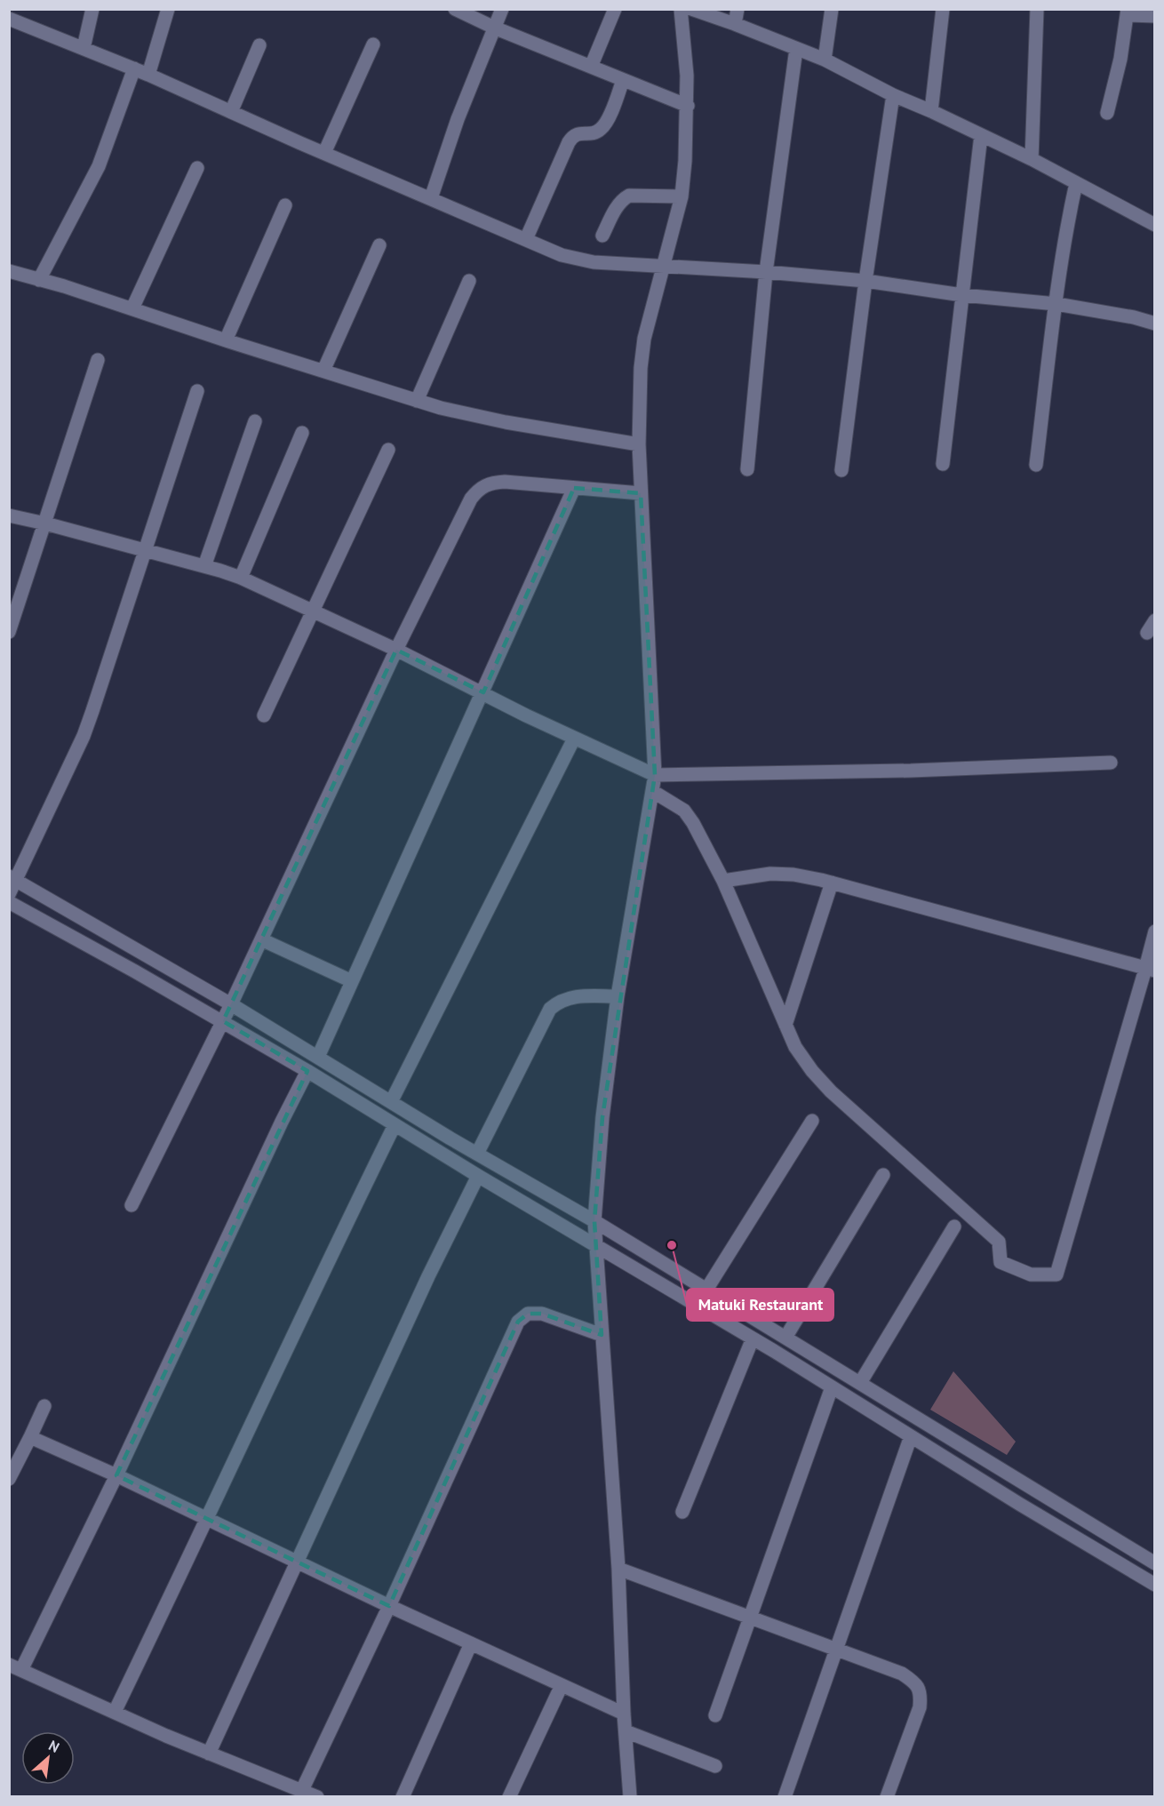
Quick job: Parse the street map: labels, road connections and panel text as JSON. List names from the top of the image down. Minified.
{"places":["Matuki Restaurant"],"north":"top right"}
